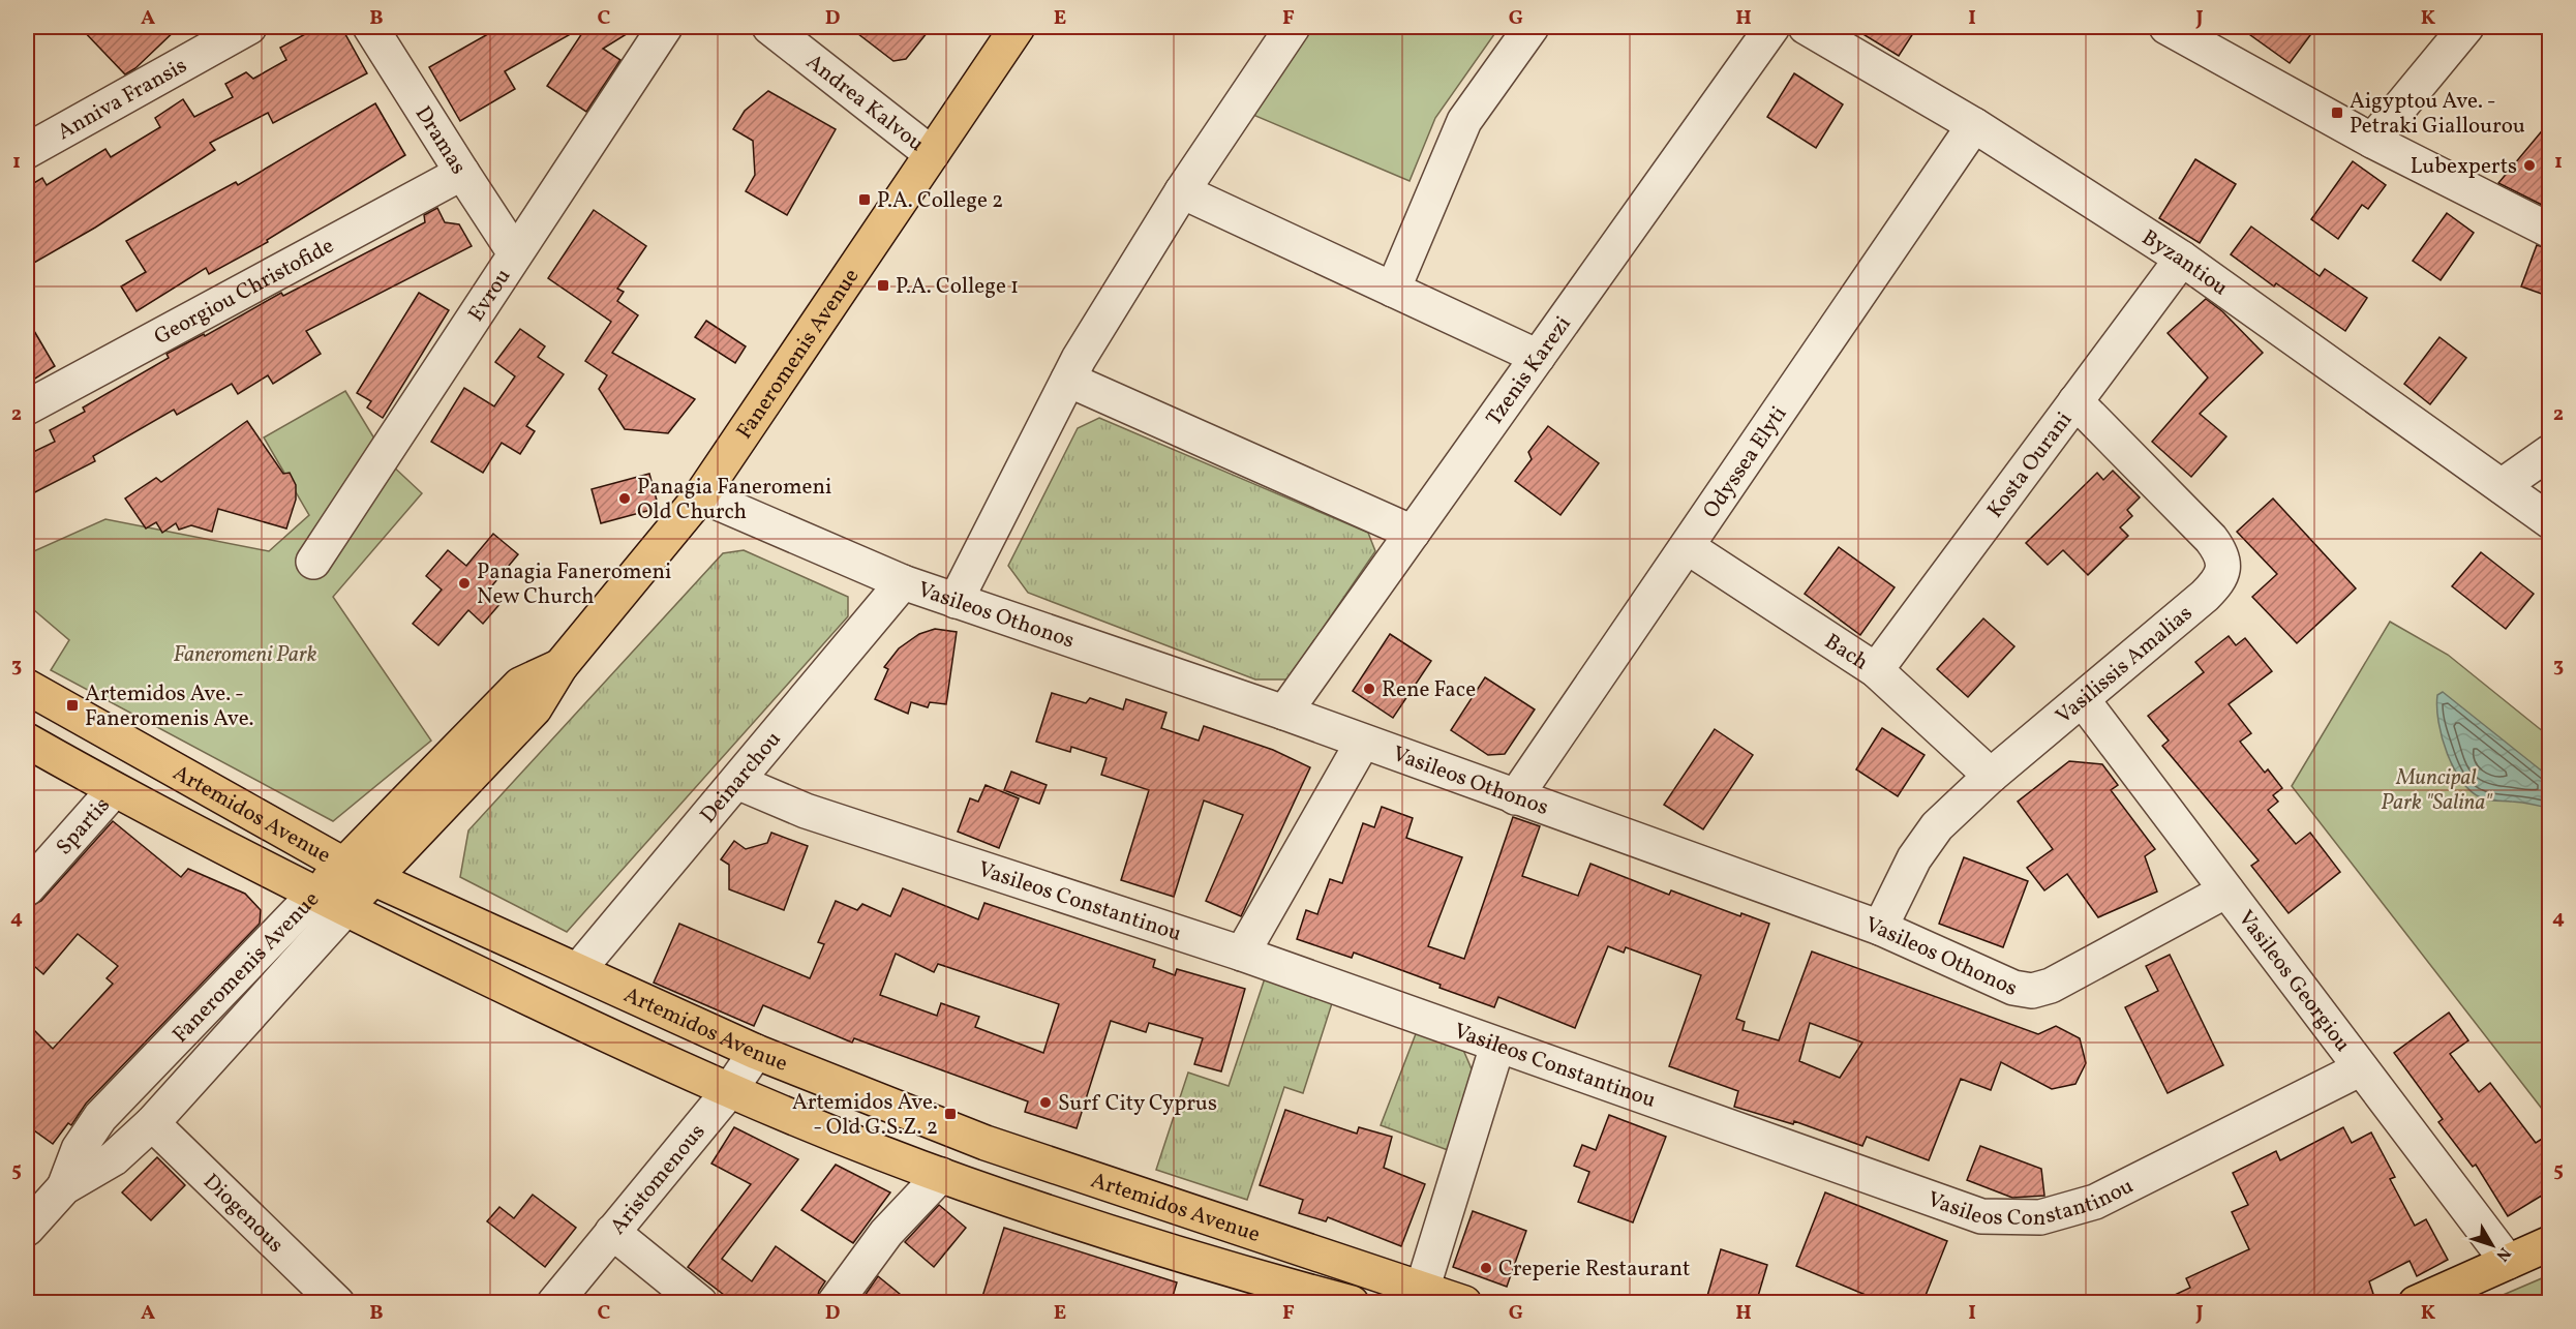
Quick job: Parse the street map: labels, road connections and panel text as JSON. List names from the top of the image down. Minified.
{"streets":{"main road":["Faneromenis Avenue","Artemidos Avenue"],"street":["Anniva Fransis","Andrea Kalvou","Dramas","Byzantiou","Georgiou Christofide","Evrou","Tzenis Karezi","Odyssea Elyti","Kosta Ourani","Vasileos Othonos","Bach","Vasilissis Amalias","Deinarchou","Spartis","Vasileos Constantinou","Vasileos Georgiou","Aristomenous","Diogenous"]},"crossings":[["Andrea Kalvou","Faneromenis Avenue"],["Dramas","Georgiou Christofide"],["Dramas","Evrou"],["Byzantiou","Odyssea Elyti"],["Byzantiou","Kosta Ourani"],["Faneromenis Avenue","Vasileos Othonos"],["Faneromenis Avenue","Artemidos Avenue"],["Faneromenis Avenue","Diogenous"],["Tzenis Karezi","Vasileos Othonos"],["Odyssea Elyti","Vasileos Othonos"],["Odyssea Elyti","Bach"],["Kosta Ourani","Bach"],["Kosta Ourani","Vasilissis Amalias"],["Vasileos Othonos","Vasilissis Amalias"],["Vasileos Othonos","Deinarchou"],["Vasileos Othonos","Vasileos Georgiou"],["Bach","Vasilissis Amalias"],["Vasilissis Amalias","Vasileos Georgiou"],["Deinarchou","Artemidos Avenue"],["Deinarchou","Vasileos Constantinou"],["Artemidos Avenue","Spartis"],["Artemidos Avenue","Aristomenous"],["Vasileos Constantinou","Vasileos Georgiou"]],"parks":["Faneromeni Park","Muncipal Park \"Salina\""],"places":{"transit":["Aigyptou Ave. - Petraki Giallourou","P.A. College 2","P.A. College 1","Artemidos Ave. - Faneromenis Ave.","Artemidos Ave. - Old G.S.Z. 2"],"other":["Lubexperts","Panagia Faneromeni Old Church","Panagia Faneromeni New Church","Rene Face","Surf City Cyprus","Creperie Restaurant"]},"north":"bottom right","grid":{"columns":["A","B","C","D","E","F","G","H","I","J","K"],"rows":["1","2","3","4","5"]}}
